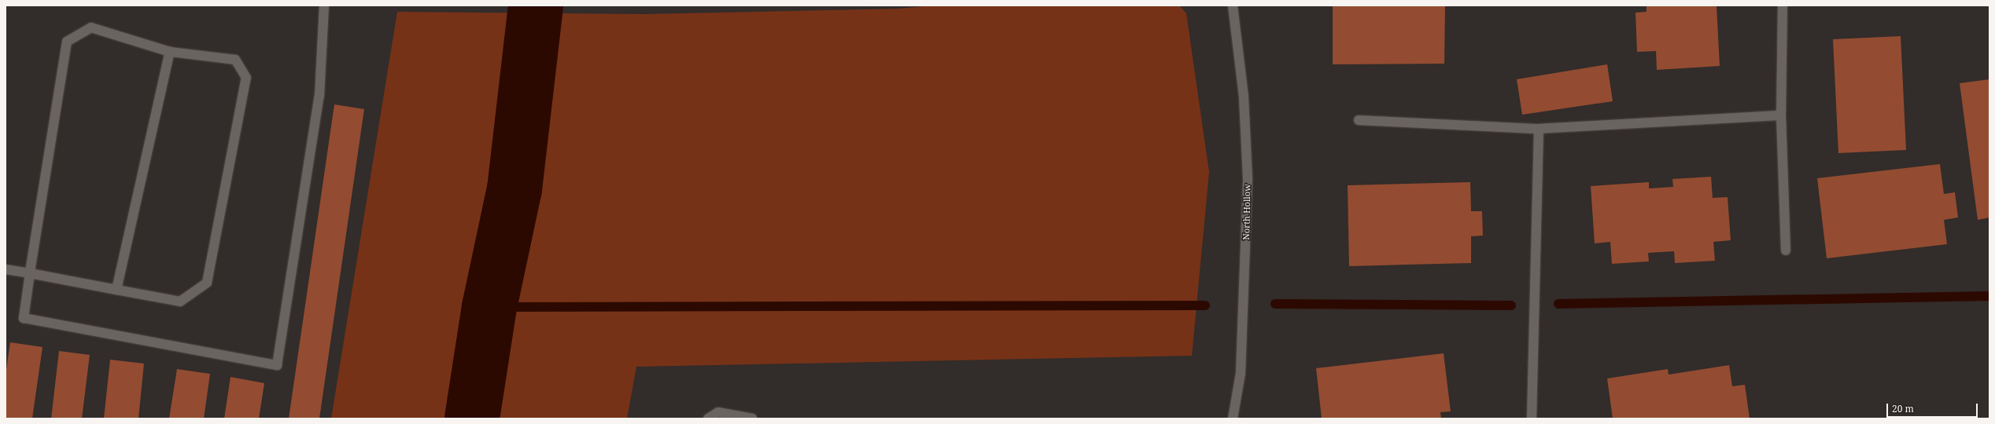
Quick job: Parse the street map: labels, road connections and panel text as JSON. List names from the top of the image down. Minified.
{"streets":{"street":["North Hollow"]},"scale_bar":"20 m"}
